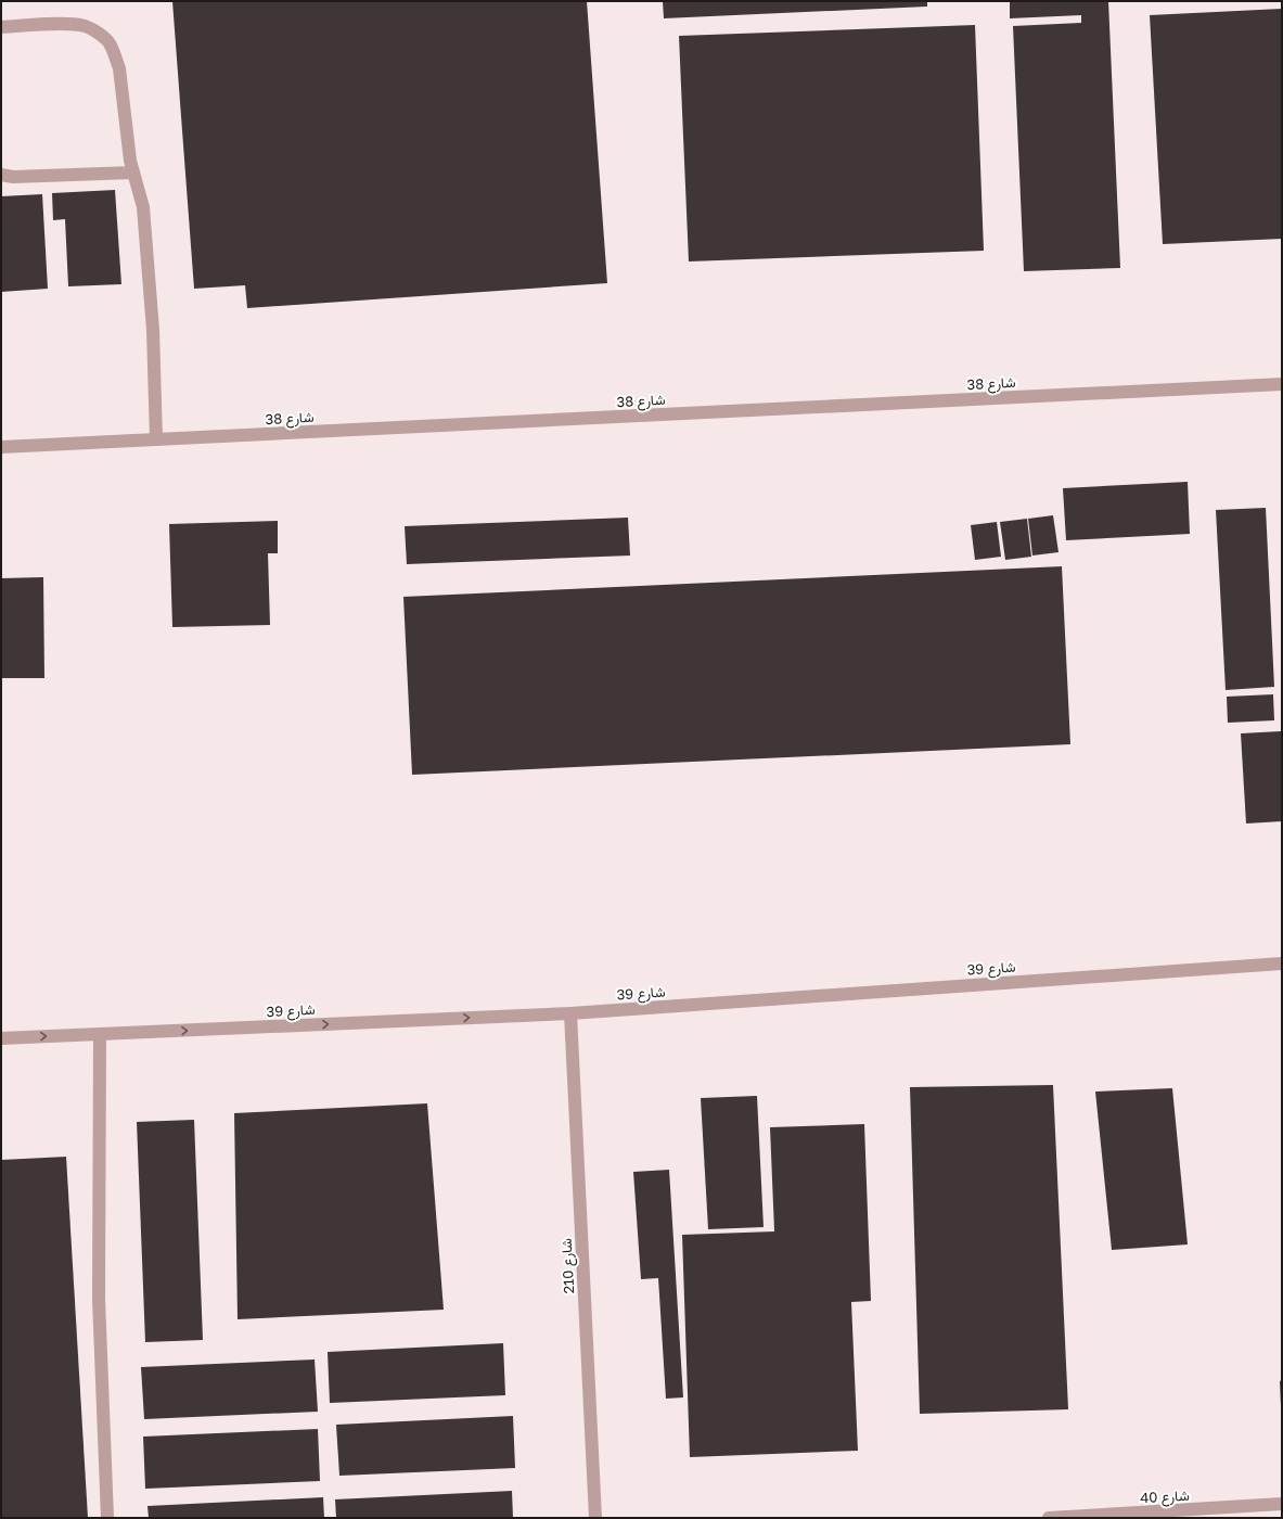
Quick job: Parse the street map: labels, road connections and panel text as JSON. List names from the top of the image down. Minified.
{"streets":{"street":["شارع 38","شارع 39","شارع 210","شارع 40"]},"crossings":[["شارع 39","شارع 210"]],"one_way":["شارع 39"]}
